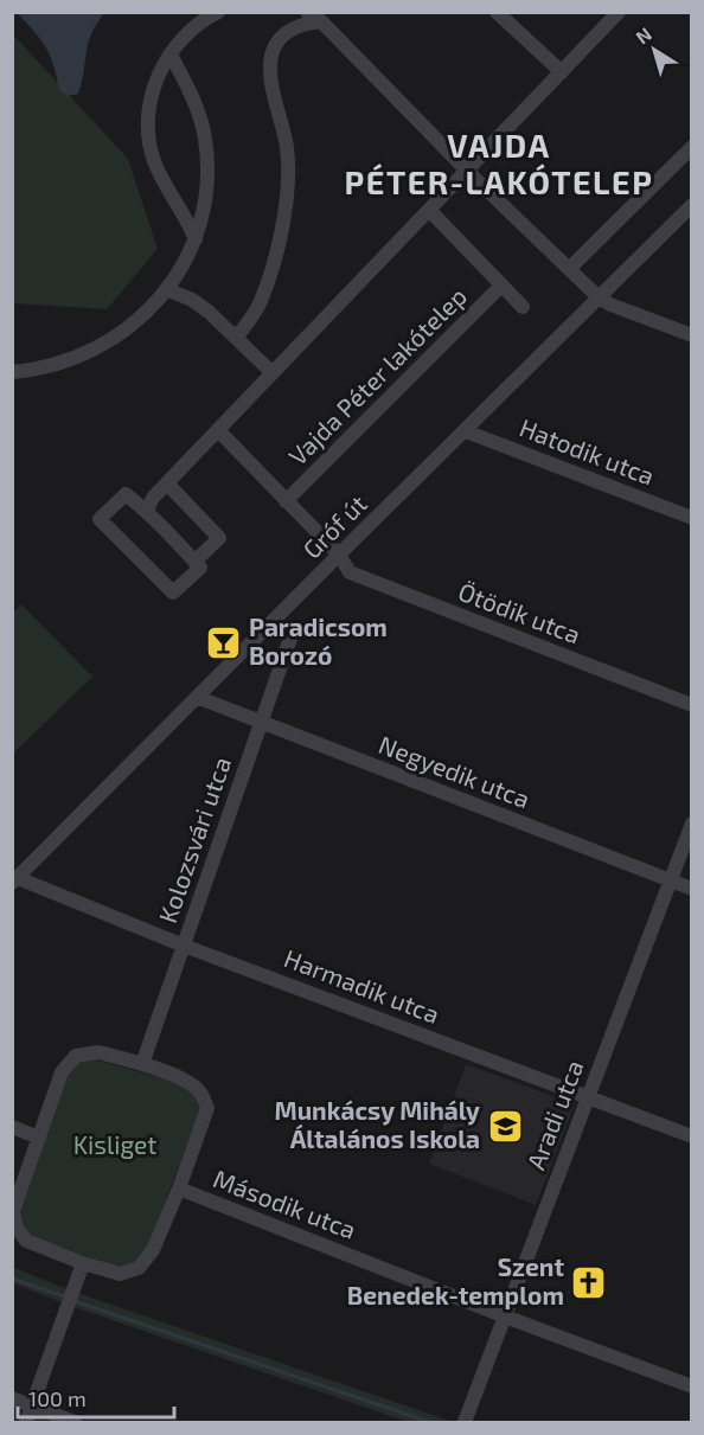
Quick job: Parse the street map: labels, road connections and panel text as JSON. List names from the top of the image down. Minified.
{"streets":{"street":["Vajda Péter lakótelep","Hatodik utca","Gróf út","Ötödik utca","Negyedik utca","Kolozsvári utca","Harmadik utca","Aradi utca","Második utca"]},"crossings":[["Vajda Péter lakótelep","Gróf út"],["Vajda Péter lakótelep","Ötödik utca"],["Hatodik utca","Gróf út"],["Gróf út","Ötödik utca"],["Gróf út","Negyedik utca"],["Gróf út","Harmadik utca"],["Negyedik utca","Kolozsvári utca"],["Negyedik utca","Aradi utca"],["Kolozsvári utca","Harmadik utca"],["Kolozsvári utca","Második utca"],["Harmadik utca","Aradi utca"],["Aradi utca","Második utca"]],"districts":["VAJDA PÉTER-LAKÓTELEP"],"parks":["Kisliget"],"places":{"bar":["Paradicsom Borozó"],"school or university":["Munkácsy Mihály Általános Iskola"],"church":["Szent Benedek-templom"]},"scale_bar":"100 m","north":"top left"}
